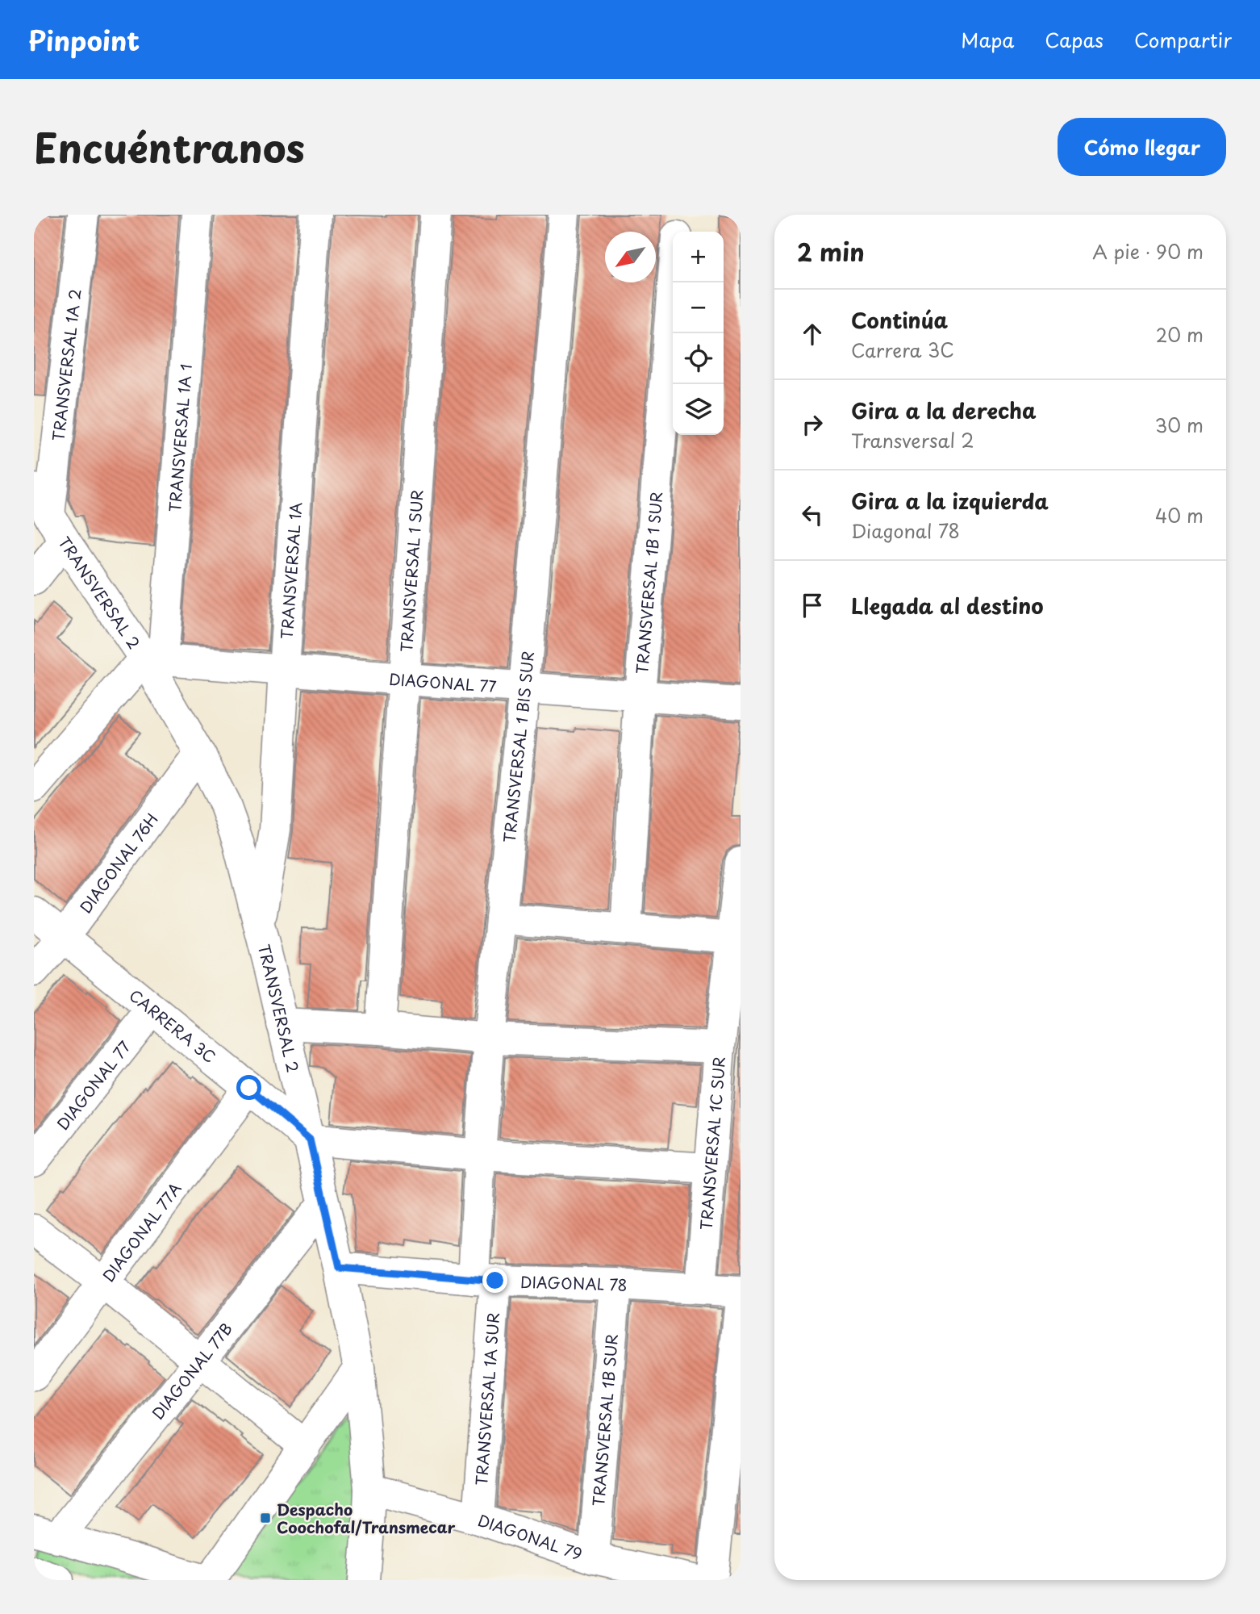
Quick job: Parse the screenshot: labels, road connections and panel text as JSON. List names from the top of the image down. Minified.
{"streets":{"street":["TRANSVERSAL 1A 2","TRANSVERSAL 1A 1","TRANSVERSAL 1A","TRANSVERSAL 1 SUR","TRANSVERSAL 1B 1 SUR","TRANSVERSAL 2","DIAGONAL 77","TRANSVERSAL 1 BIS SUR","DIAGONAL 76H","CARRERA 3C","TRANSVERSAL 1C SUR","DIAGONAL 77A","DIAGONAL 78","DIAGONAL 77B","TRANSVERSAL 1A SUR","TRANSVERSAL 1B SUR","DIAGONAL 79"]},"crossings":[["TRANSVERSAL 1A 2","TRANSVERSAL 2"],["TRANSVERSAL 1A 1","TRANSVERSAL 2"],["TRANSVERSAL 1A 1","DIAGONAL 77"],["TRANSVERSAL 1A","TRANSVERSAL 2"],["TRANSVERSAL 1A","DIAGONAL 77"],["TRANSVERSAL 1 SUR","DIAGONAL 77"],["TRANSVERSAL 1B 1 SUR","DIAGONAL 77"],["TRANSVERSAL 2","DIAGONAL 77"],["TRANSVERSAL 2","DIAGONAL 76H"],["TRANSVERSAL 2","CARRERA 3C"],["TRANSVERSAL 2","DIAGONAL 78"],["TRANSVERSAL 2","DIAGONAL 77B"],["TRANSVERSAL 2","DIAGONAL 79"],["DIAGONAL 77","TRANSVERSAL 1 BIS SUR"],["DIAGONAL 77","CARRERA 3C"],["TRANSVERSAL 1 BIS SUR","DIAGONAL 78"],["TRANSVERSAL 1 BIS SUR","TRANSVERSAL 1A SUR"],["DIAGONAL 76H","CARRERA 3C"],["CARRERA 3C","DIAGONAL 77A"],["TRANSVERSAL 1C SUR","DIAGONAL 78"],["DIAGONAL 78","TRANSVERSAL 1A SUR"],["DIAGONAL 78","TRANSVERSAL 1B SUR"],["TRANSVERSAL 1A SUR","DIAGONAL 79"],["TRANSVERSAL 1B SUR","DIAGONAL 79"]],"places":{"transit":["Despacho Coochofal/Transmecar"]},"north":"bottom left","page":{"header":"Pinpoint","nav":["Mapa","Capas","Compartir"],"title":"Encuéntranos","buttons":"Cómo llegar","heading":["2 min","A pie · 90 m"],"map_buttons":["+","−"],"list":[["Continúa","Carrera 3C","20 m"],["Gira a la derecha","Transversal 2","30 m"],["Gira a la izquierda","Diagonal 78","40 m"],"Llegada al destino"]}}
